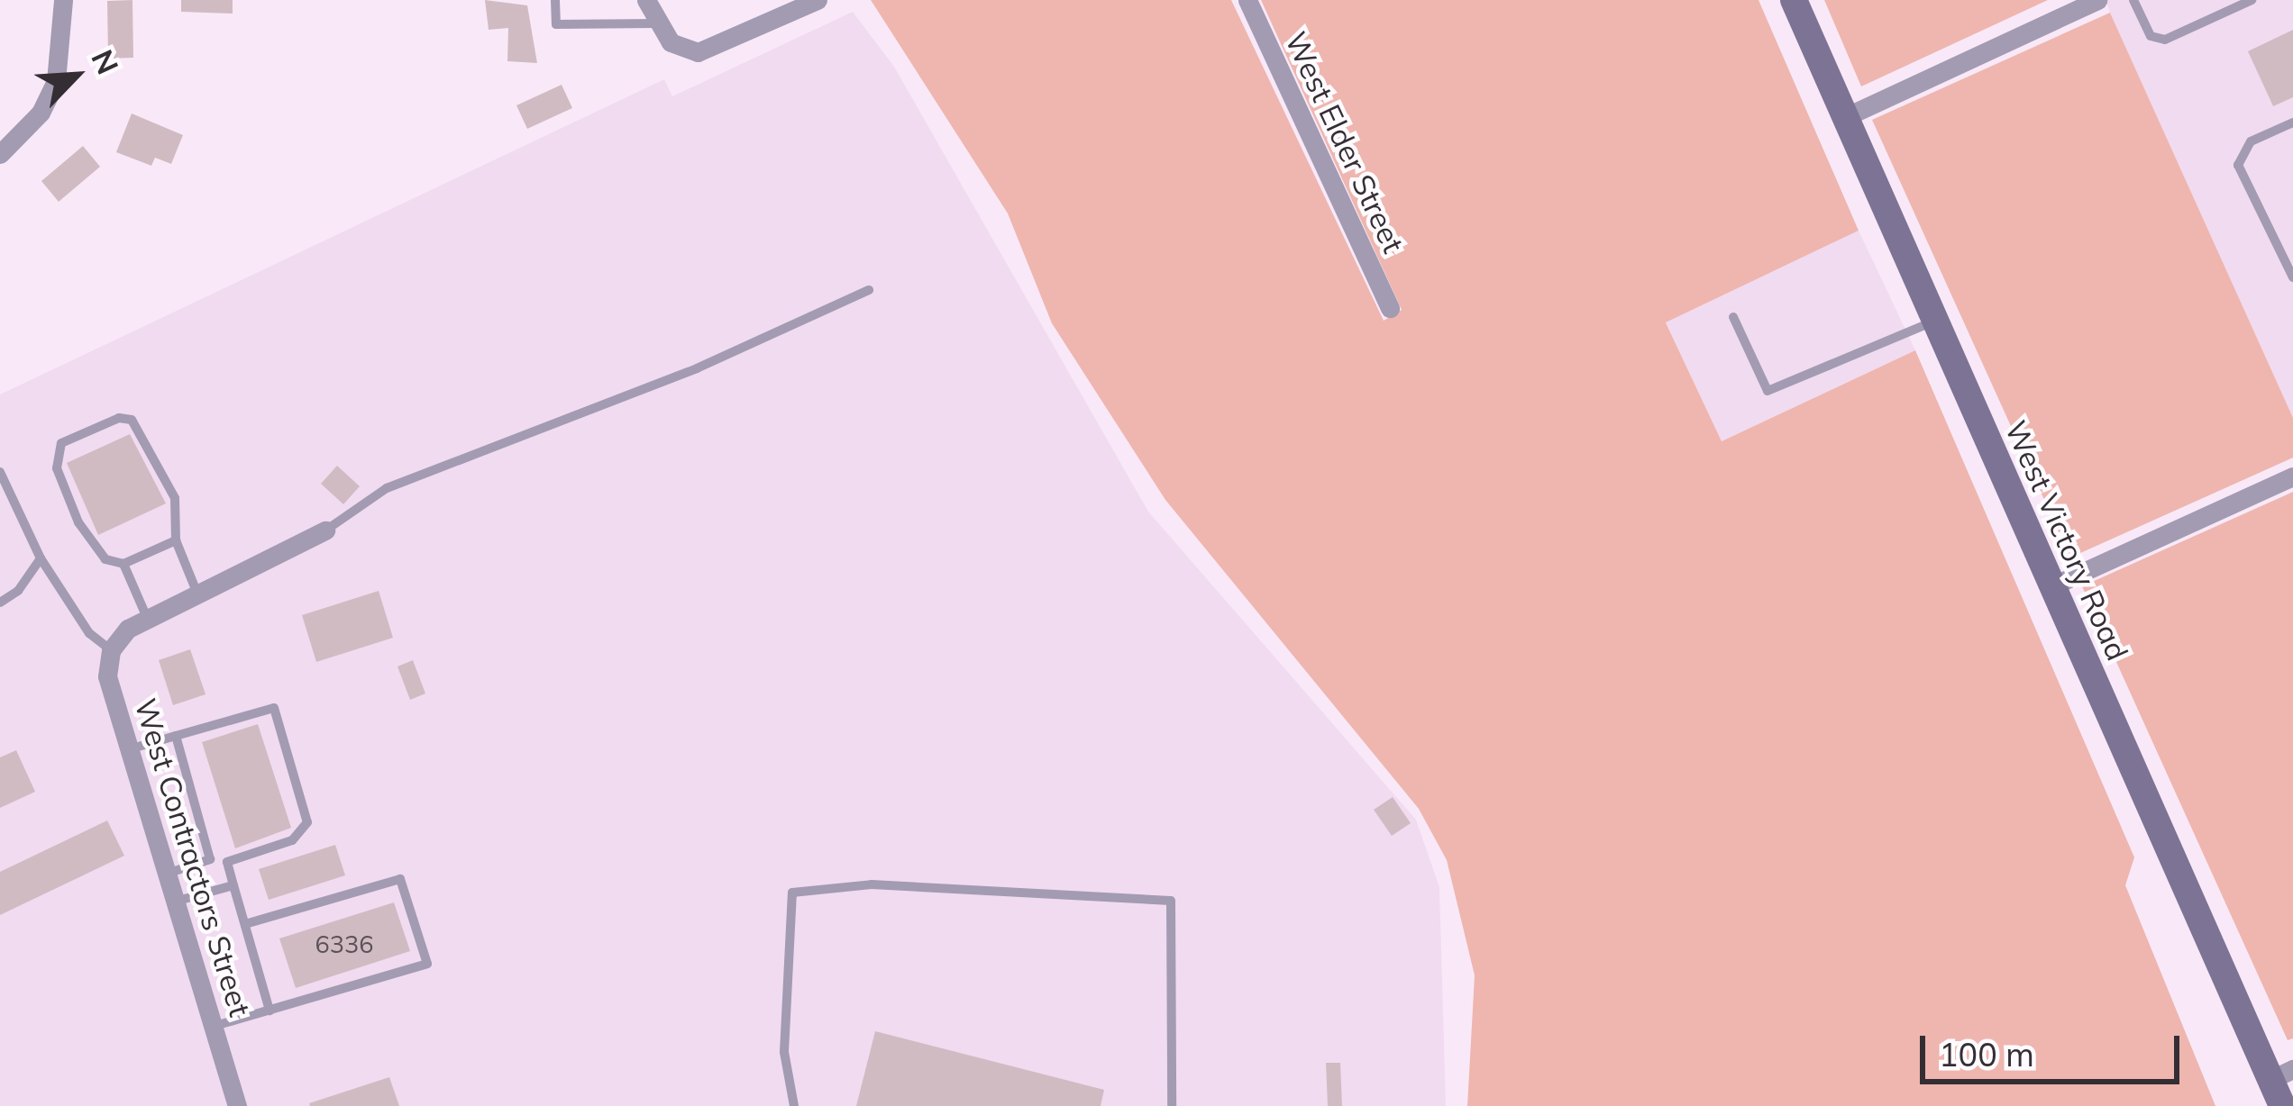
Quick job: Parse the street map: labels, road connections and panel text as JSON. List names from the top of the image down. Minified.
{"streets":{"main road":["West Victory Road"],"street":["West Elder Street","West Contractors Street"]},"house_numbers":["6336"],"scale_bar":"100 m","north":"top right"}
